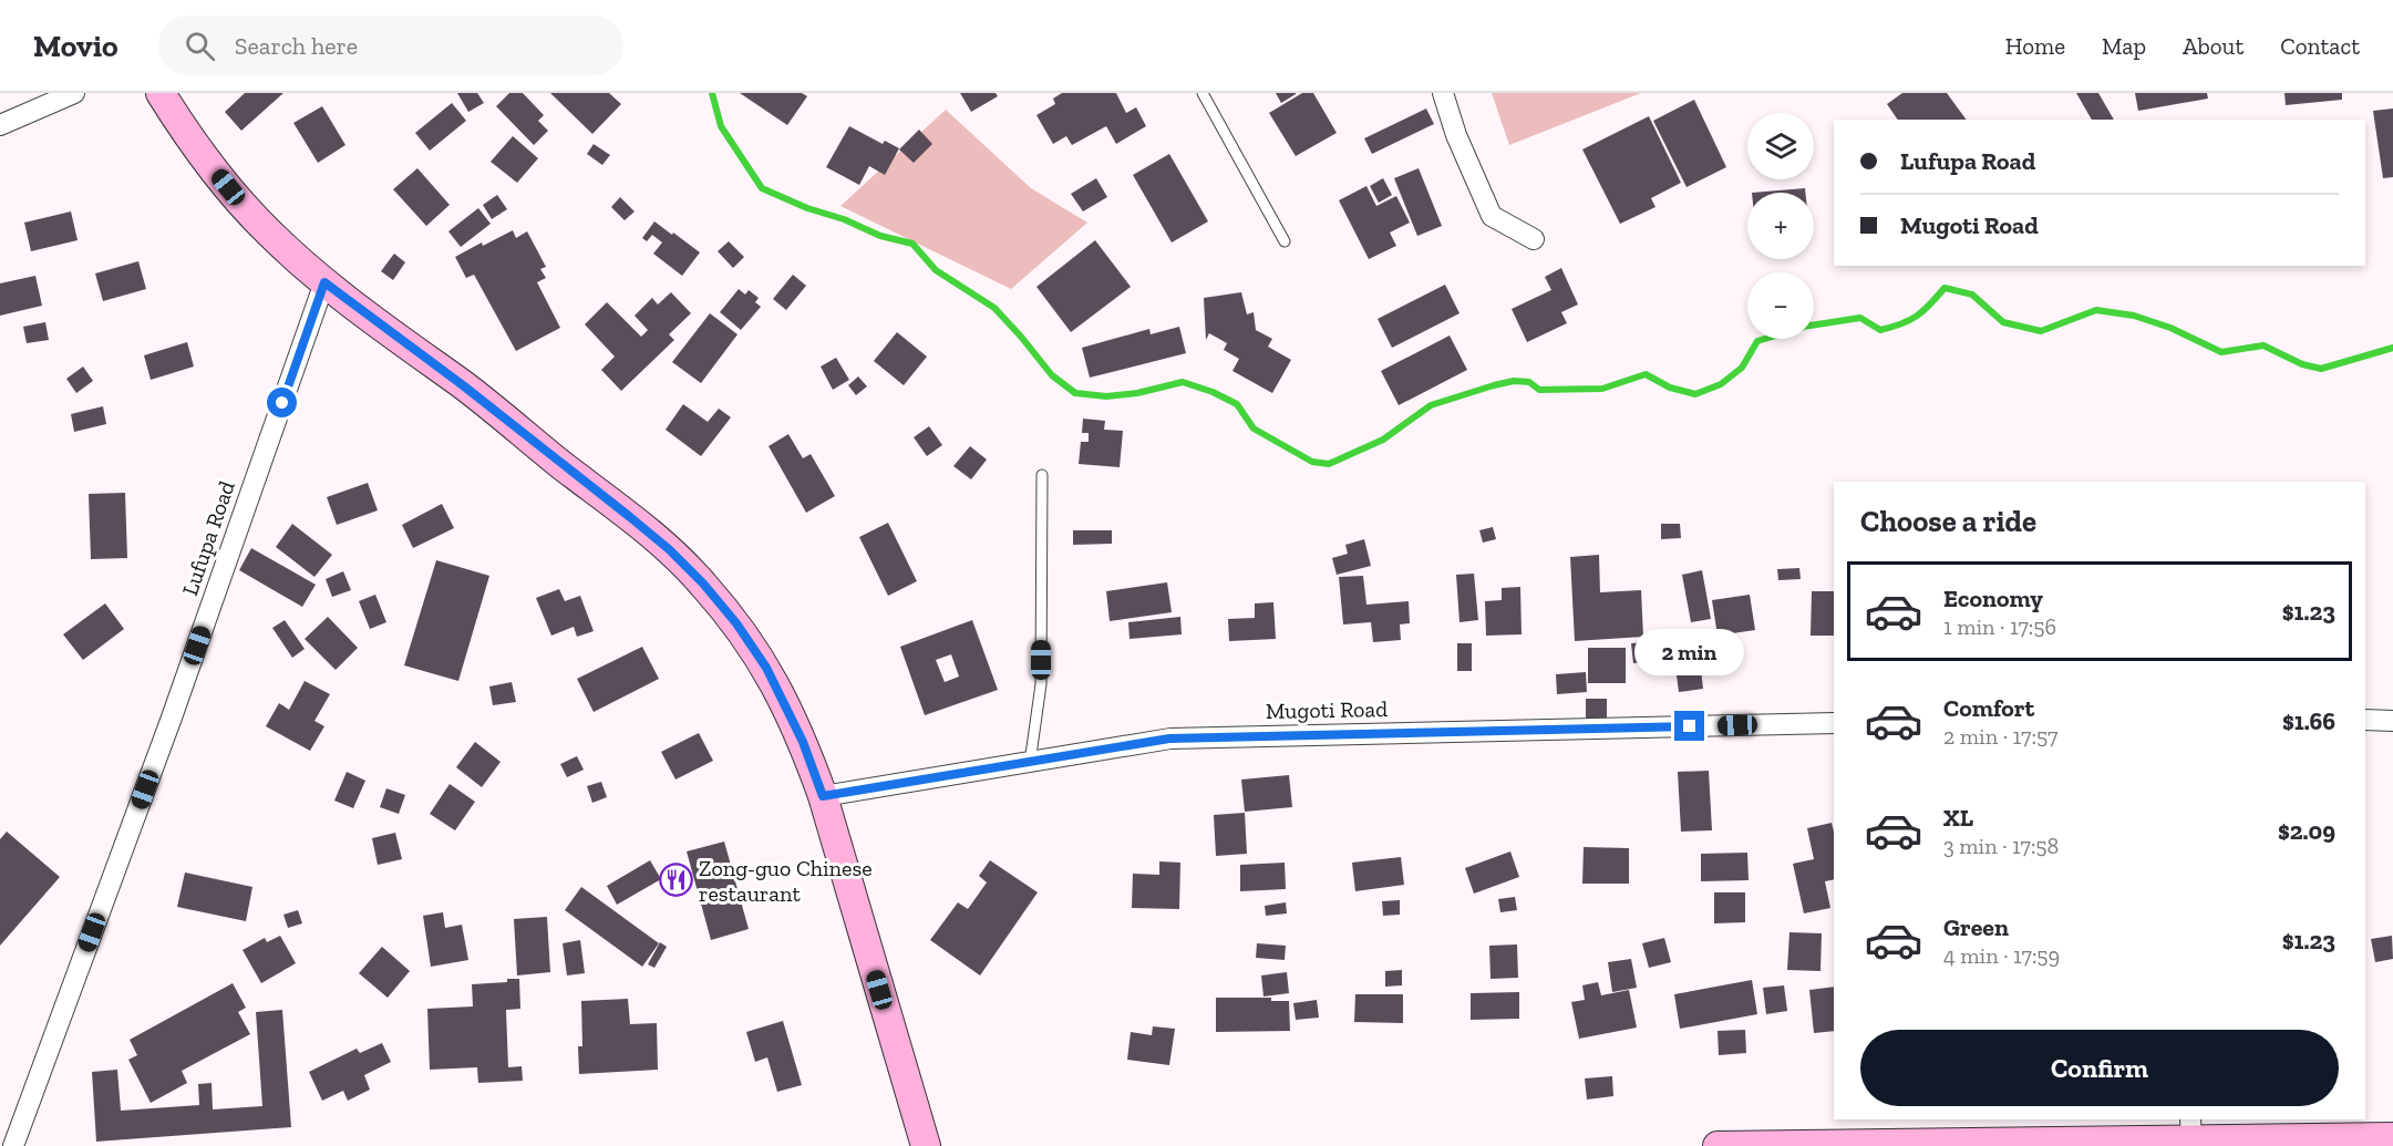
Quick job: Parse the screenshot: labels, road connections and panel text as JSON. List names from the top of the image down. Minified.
{"streets":{"street":["Lufupa Road","Mugoti Road"]},"places":{"restaurant":["Zong-guo Chinese restaurant"]},"page":{"header":"Movio","search":"Search here","nav":["Home","Map","About","Contact"],"map_buttons":["+","−"],"banner":["Lufupa Road","Mugoti Road"],"heading":"Choose a ride","list":[{"name":"Economy","note":"1 min · 17:56","value":"$1.23"},{"name":"Comfort","note":"2 min · 17:57","value":"$1.66"},{"name":"XL","note":"3 min · 17:58","value":"$2.09"},{"name":"Green","note":"4 min · 17:59","value":"$1.23"}],"bubble":"2 min","buttons":"Confirm"}}
